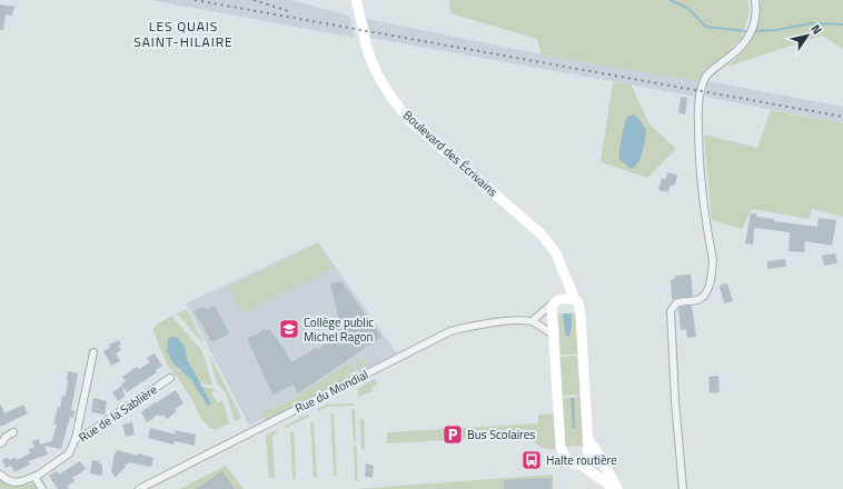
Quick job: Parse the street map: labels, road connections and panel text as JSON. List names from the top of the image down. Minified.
{"streets":{"main road":["Boulevard des Écrivains"],"street":["Rue du Mondial","Rue de la Sablière"]},"districts":["LES QUAIS SAINT-HILAIRE"],"places":{"school or university":["Collège public Michel Ragon"],"parking":["Bus Scolaires"],"bus stop":["Halte routière"]},"north":"top right"}
